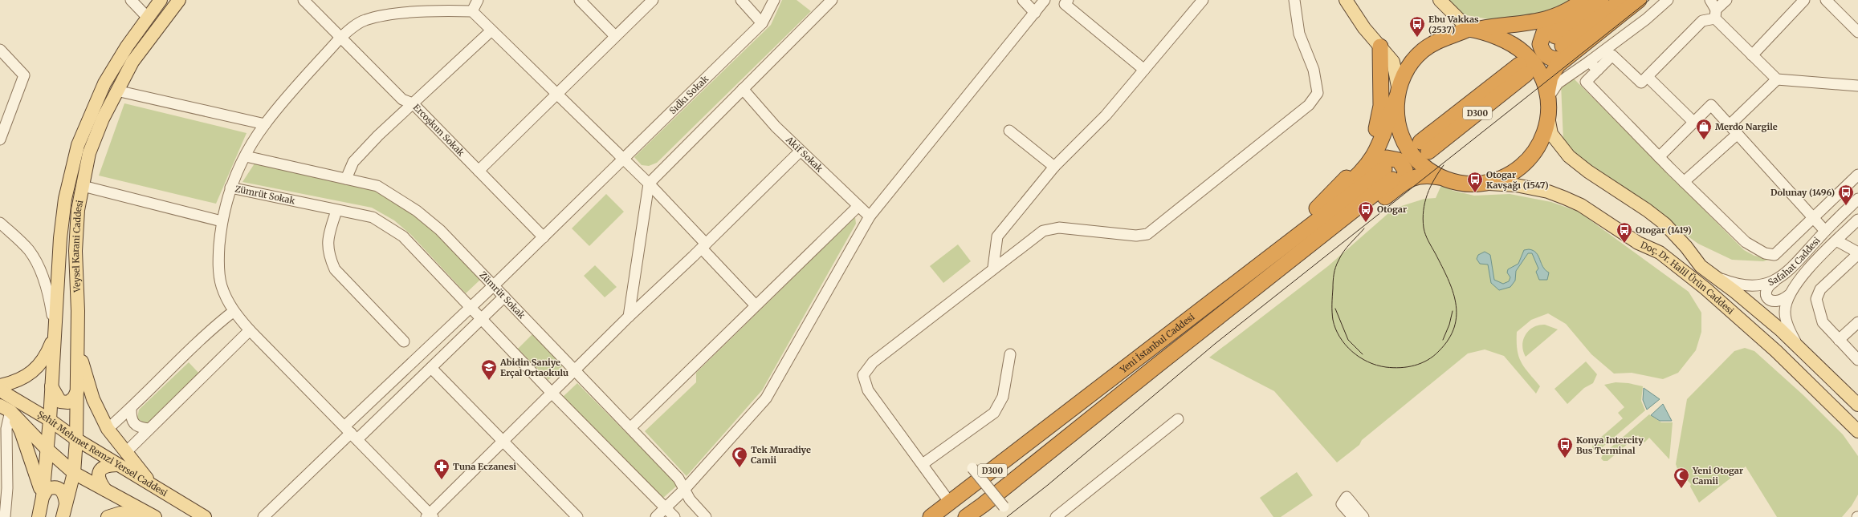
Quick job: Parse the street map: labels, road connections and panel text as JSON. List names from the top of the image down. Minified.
{"streets":{"highway":["D300","Yeni İstanbul Caddesi"],"main road":["Veysel Karani Caddesi","Doç. Dr. Halil Ürün Caddesi","Şehit Mehmet Remzi Yersel Caddesi"],"street":["Sıdkı Sokak","Ercoşkun Sokak","Akif Sokak","Zümrüt Sokak","Safahat Caddesi"]},"crossings":[["Sıdkı Sokak","Ercoşkun Sokak"],["Sıdkı Sokak","Zümrüt Sokak"],["D300","Yeni İstanbul Caddesi"],["Veysel Karani Caddesi","Şehit Mehmet Remzi Yersel Caddesi"],["Safahat Caddesi","Doç. Dr. Halil Ürün Caddesi"]],"places":{"bus stop":["Ebu Vakkas (2537)","Otogar Kavşağı (1547)","Dolunay (1496)","Otogar","Otogar (1419)","Konya Intercity Bus Terminal"],"shop":["Merdo Nargile"],"school or university":["Abidin Saniye Erçal Ortaokulu"],"mosque":["Tek Muradiye Camii","Yeni Otogar Camii"],"pharmacy":["Tuna Eczanesi"]}}
